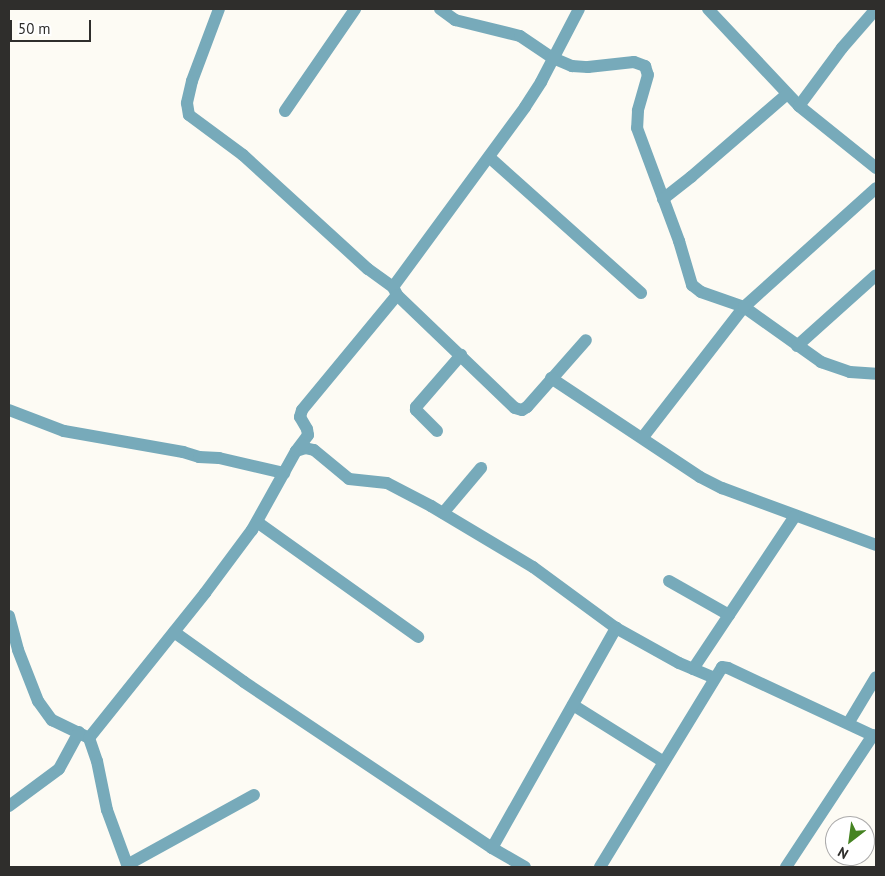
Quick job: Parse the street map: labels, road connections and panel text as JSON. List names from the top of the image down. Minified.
{"scale_bar":"50 m","north":"bottom left"}
